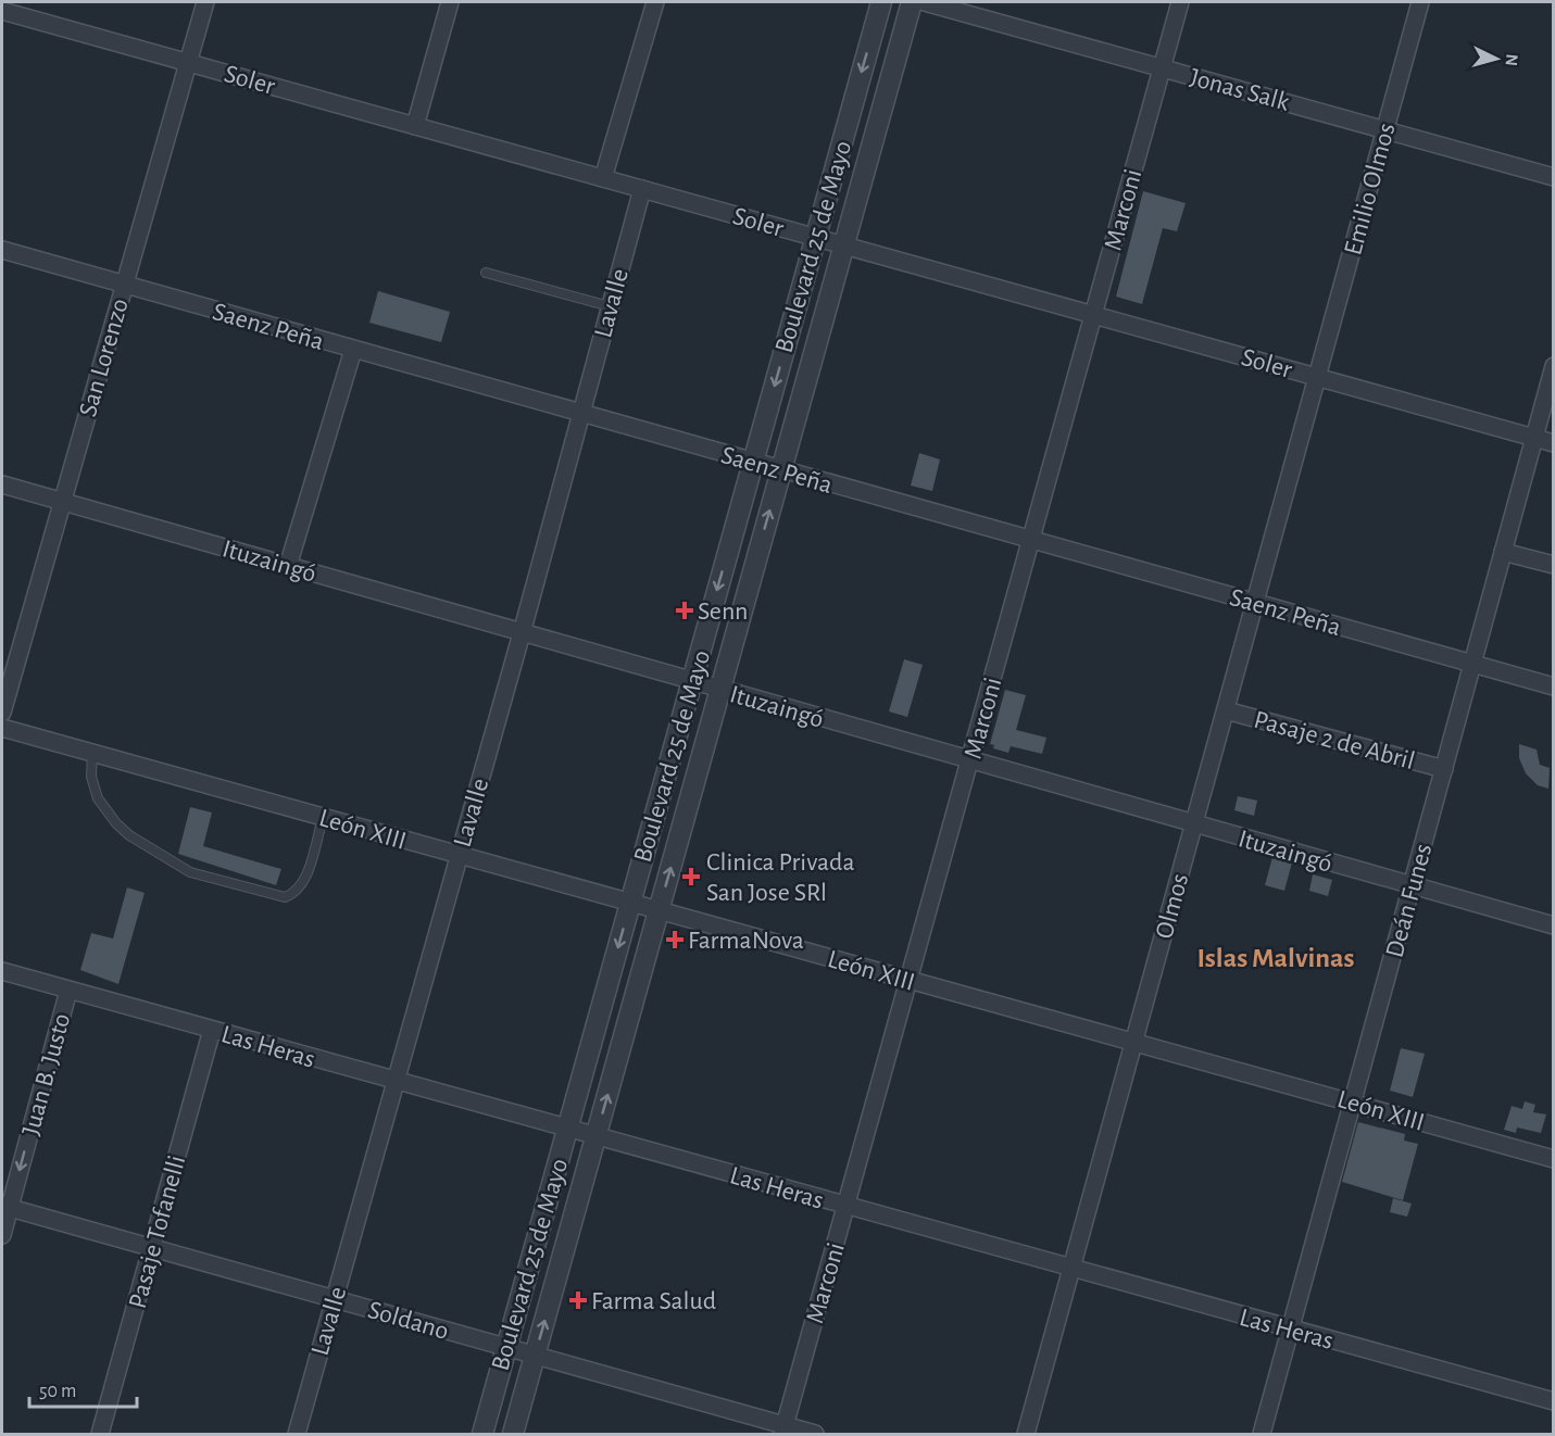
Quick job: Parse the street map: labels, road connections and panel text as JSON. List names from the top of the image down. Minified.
{"streets":{"street":["Soler","Jonas Salk","Emilio Olmos","Marconi","Boulevard 25 de Mayo","Lavalle","Saenz Peña","San Lorenzo","Ituzaingó","Pasaje 2 de Abril","León XIII","Deán Funes","Olmos","Las Heras","Juan B. Justo","Pasaje Tofanelli","Soldano"]},"crossings":[["Soler","Emilio Olmos"],["Soler","Marconi"],["Soler","Boulevard 25 de Mayo"],["Soler","Lavalle"],["Soler","San Lorenzo"],["Soler","Deán Funes"],["Soler","Olmos"],["Jonas Salk","Emilio Olmos"],["Jonas Salk","Marconi"],["Emilio Olmos","Olmos"],["Marconi","Saenz Peña"],["Marconi","Ituzaingó"],["Marconi","León XIII"],["Marconi","Las Heras"],["Marconi","Soldano"],["Boulevard 25 de Mayo","Saenz Peña"],["Boulevard 25 de Mayo","Ituzaingó"],["Boulevard 25 de Mayo","León XIII"],["Boulevard 25 de Mayo","Las Heras"],["Boulevard 25 de Mayo","Soldano"],["Lavalle","Saenz Peña"],["Lavalle","Ituzaingó"],["Lavalle","León XIII"],["Lavalle","Las Heras"],["Lavalle","Soldano"],["Saenz Peña","San Lorenzo"],["Saenz Peña","Deán Funes"],["Saenz Peña","Olmos"],["San Lorenzo","Ituzaingó"],["Ituzaingó","Deán Funes"],["Ituzaingó","Olmos"],["Pasaje 2 de Abril","Deán Funes"],["Pasaje 2 de Abril","Olmos"],["León XIII","Deán Funes"],["León XIII","Olmos"],["Deán Funes","Las Heras"],["Olmos","Las Heras"],["Las Heras","Juan B. Justo"],["Las Heras","Pasaje Tofanelli"],["Juan B. Justo","Soldano"],["Pasaje Tofanelli","Soldano"]],"one_way":["Juan B. Justo"],"districts":["Islas Malvinas"],"places":{"health":["Senn","Clinica Privada San Jose SRl","FarmaNova","Farma Salud"]},"scale_bar":"50 m","north":"right"}
